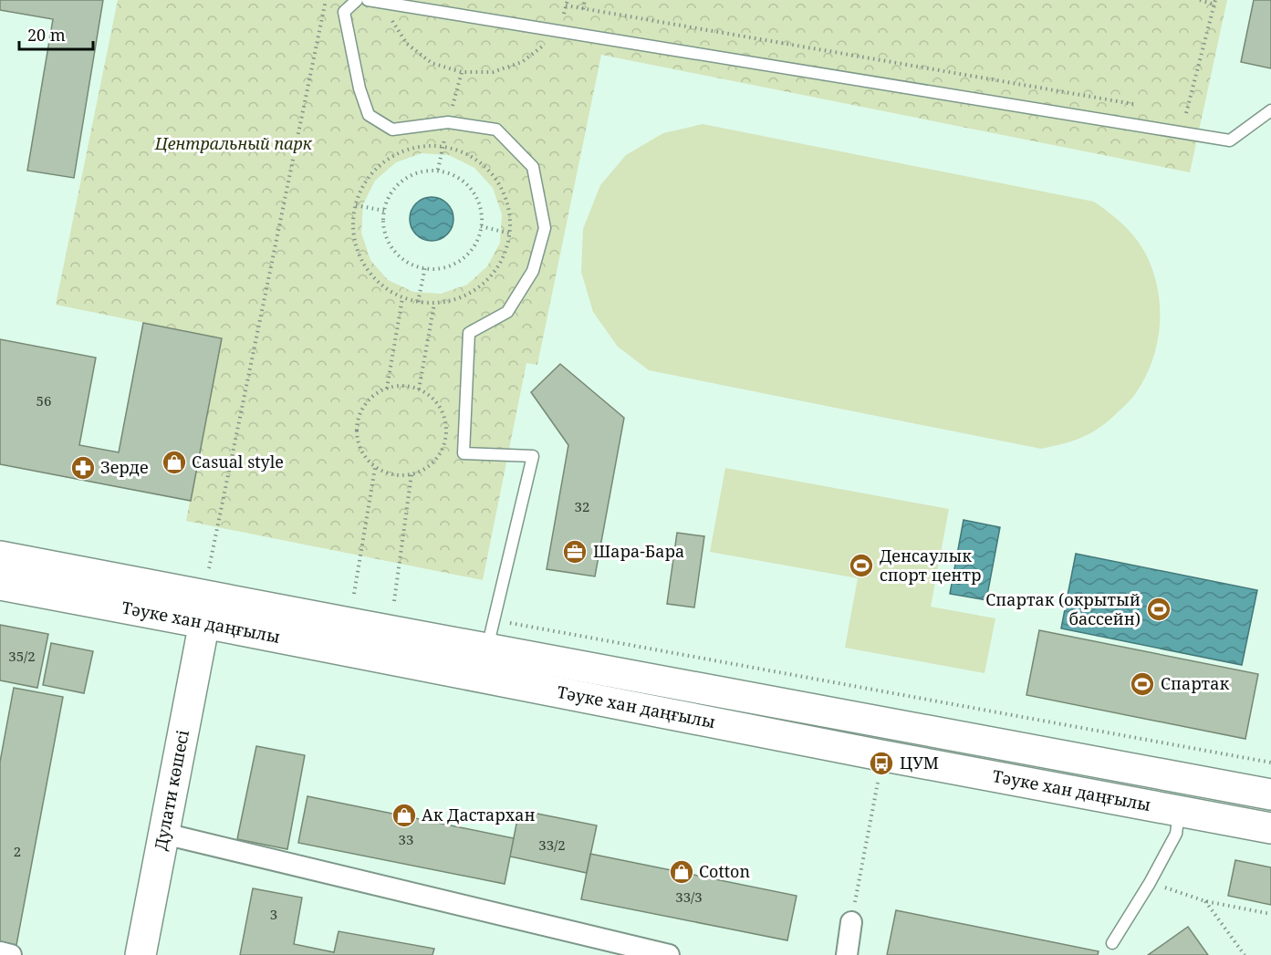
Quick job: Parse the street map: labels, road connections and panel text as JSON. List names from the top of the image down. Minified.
{"streets":{"main road":["Тәуке хан даңғылы","Дулати көшесі"]},"crossings":[["Тәуке хан даңғылы","Дулати көшесі"]],"parks":["Центральный парк"],"places":{"shop":["Casual style","Ак Дастархан","Cotton"],"pharmacy":["Зерде"],"office":["Шара-Бара"],"sports":["Денсаулык спорт центр","Спартак (окрытый бассейн)","Спартак"],"bus stop":["ЦУМ"]},"house_numbers":["56","32","35/2","33","33/2","2","33/3","3"],"scale_bar":"20 m"}
